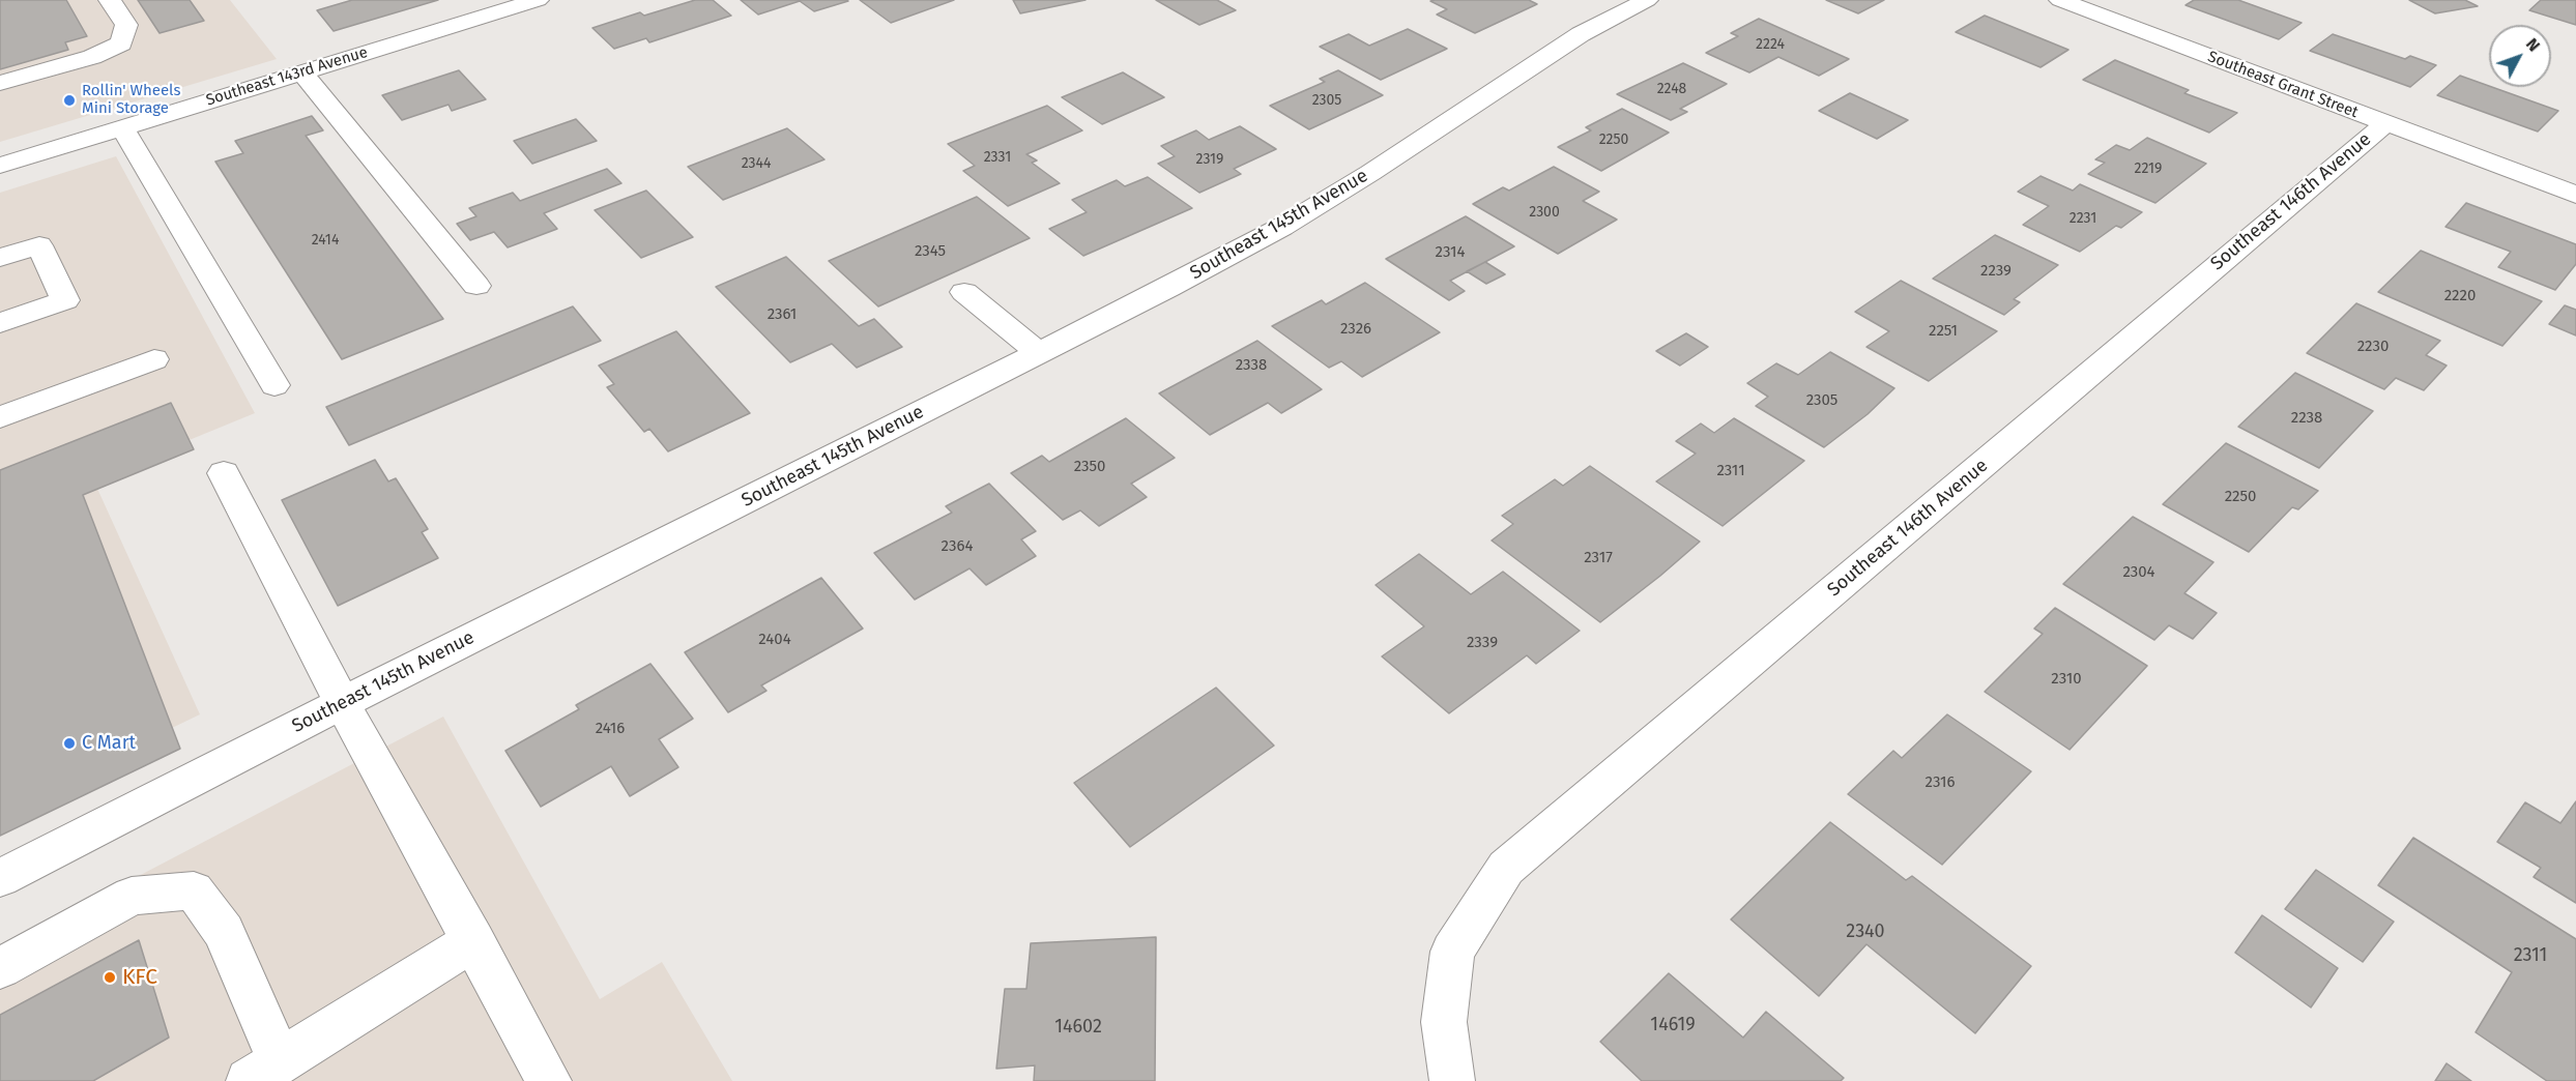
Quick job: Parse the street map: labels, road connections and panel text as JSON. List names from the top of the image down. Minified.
{"streets":{"street":["Southeast 143rd Avenue","Southeast Grant Street","Southeast 146th Avenue","Southeast 145th Avenue"]},"crossings":[["Southeast Grant Street","Southeast 146th Avenue"]],"places":["Rollin' Wheels Mini Storage","C Mart","KFC"],"house_numbers":["2224","2248","2305","2250","2331","2319","2344","2219","2300","2231","2414","2345","2314","2239","2220","2361","2326","2251","2230","2338","2305","2238","2350","2311","2250","2364","2317","2304","2404","2339","2310","2416","2316","2340","2311","14619","14602"],"north":"top right"}
